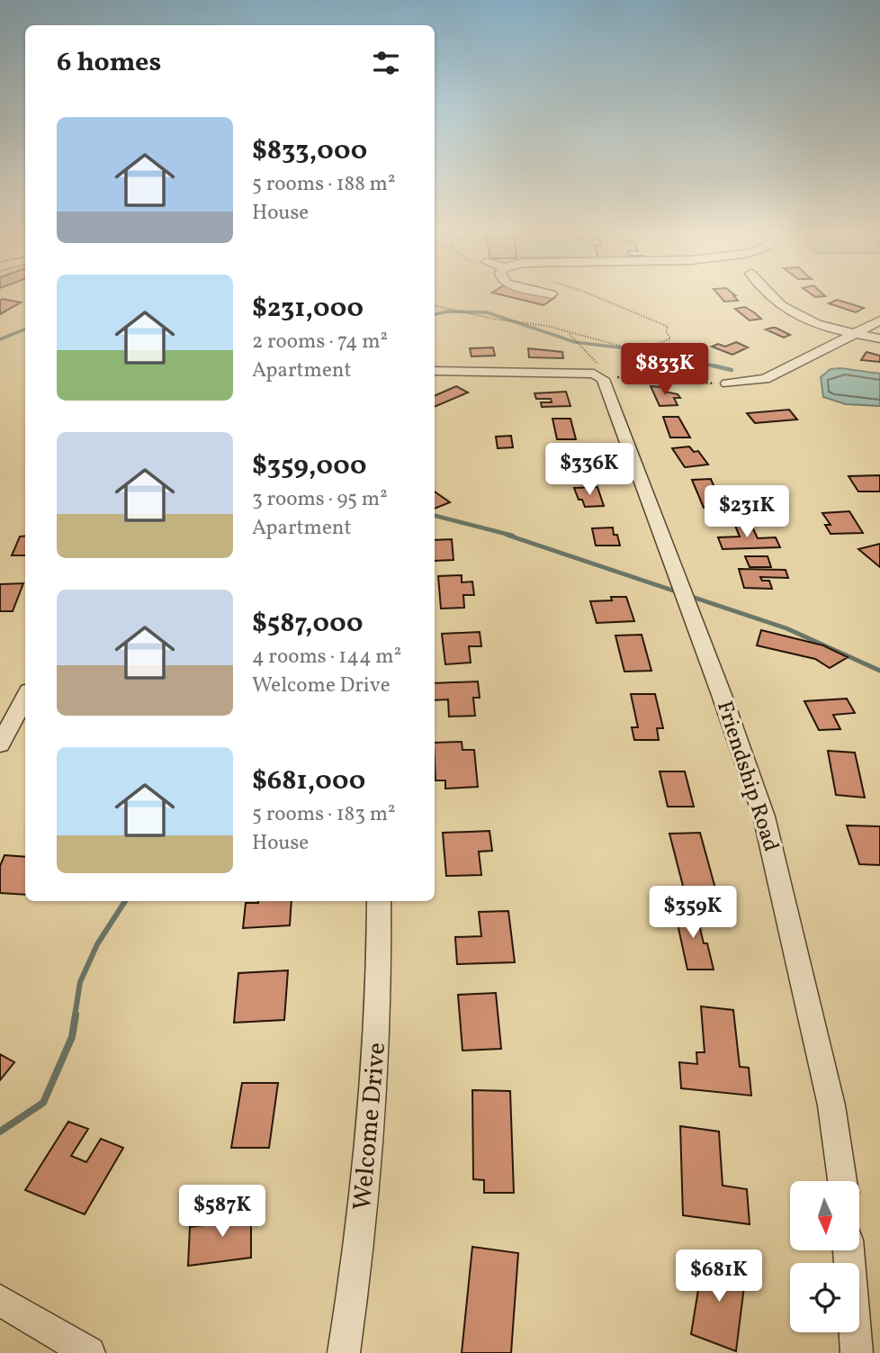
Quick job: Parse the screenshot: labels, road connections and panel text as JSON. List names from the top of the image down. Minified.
{"streets":{"street":["Friendship Road","Welcome Drive"]},"north":"bottom","page":{"heading":"6 homes","list":[{"name":"$833,000","note":"5 rooms · 188 m² · House"},{"name":"$231,000","note":"2 rooms · 74 m² · Apartment"},{"name":"$359,000","note":"3 rooms · 95 m² · Apartment"},{"name":"$587,000","note":"4 rooms · 144 m² · Welcome Drive"},{"name":"$681,000","note":"5 rooms · 183 m² · House"}],"price":["$833K","$336K","$231K","$359K","$587K","$681K"]}}
